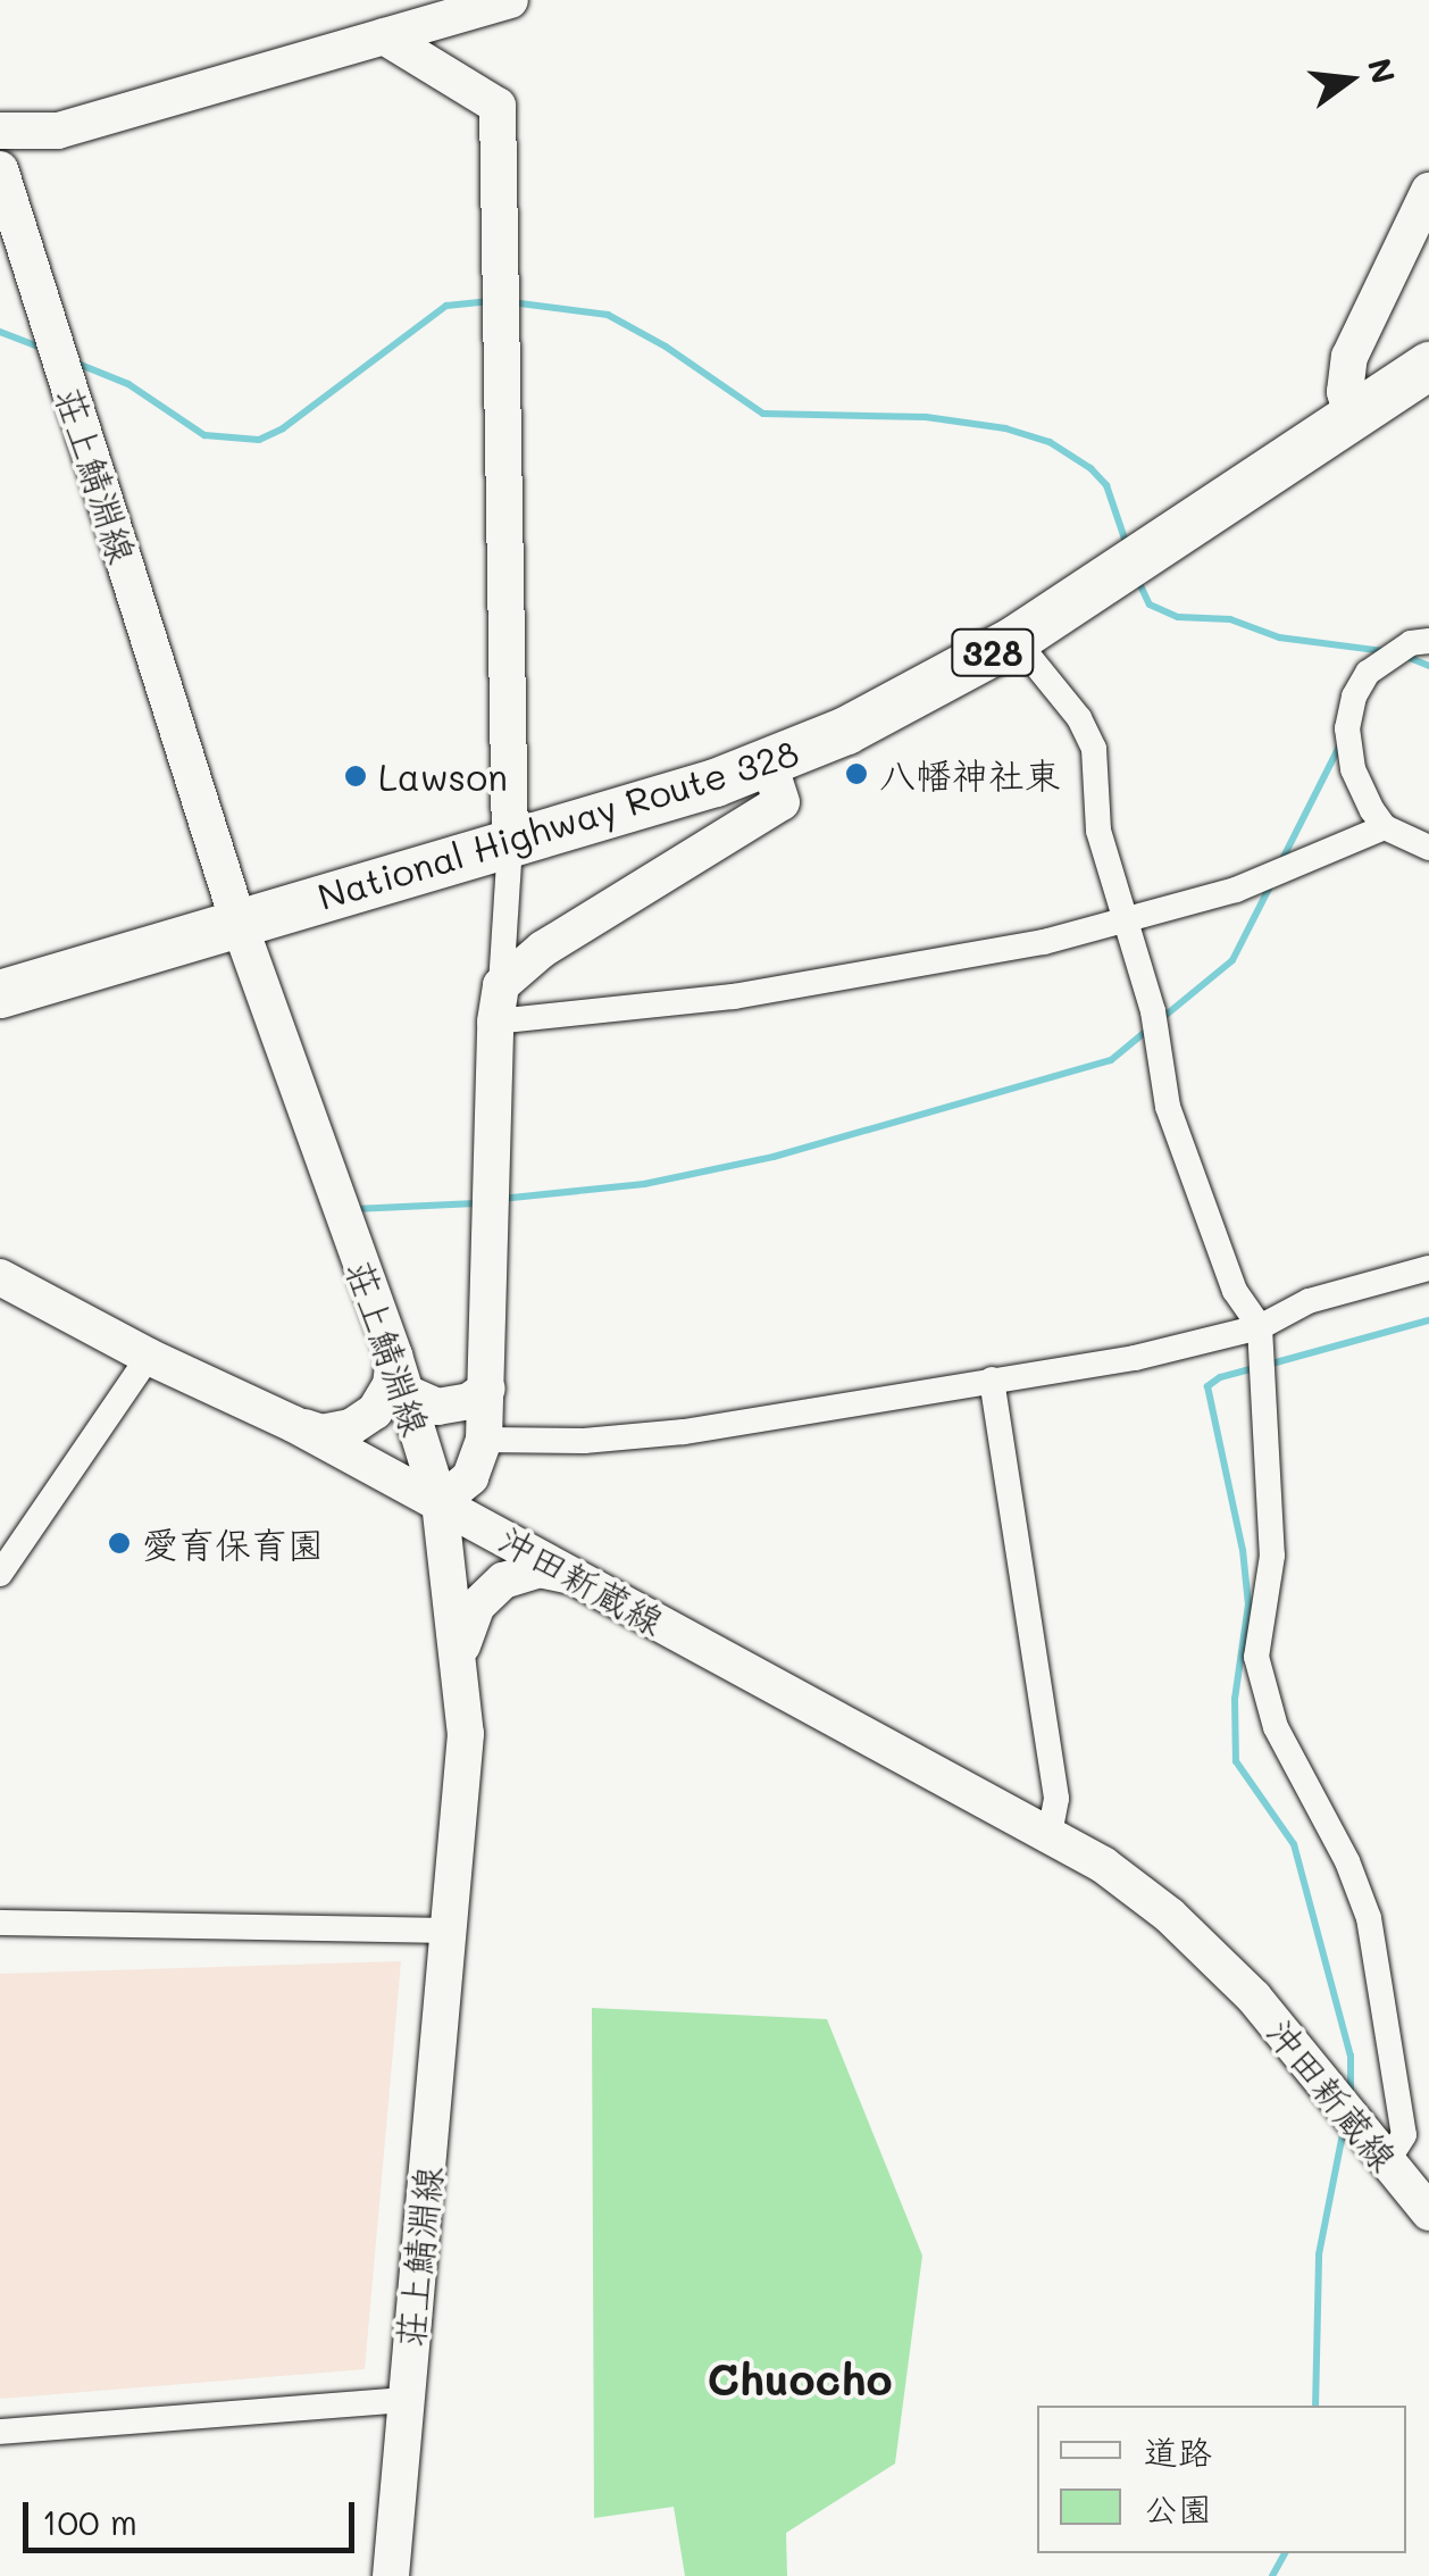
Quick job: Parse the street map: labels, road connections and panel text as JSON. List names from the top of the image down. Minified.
{"streets":{"highway":["328","National Highway Route 328"],"main road":["荘上鯖淵線","沖田新蔵線"]},"crossings":[["荘上鯖淵線","National Highway Route 328"],["荘上鯖淵線","沖田新蔵線"]],"districts":["Chuocho"],"places":["八幡神社東","Lawson","愛育保育園"],"legend":["道路","公園"],"scale_bar":"100 m","north":"right"}
